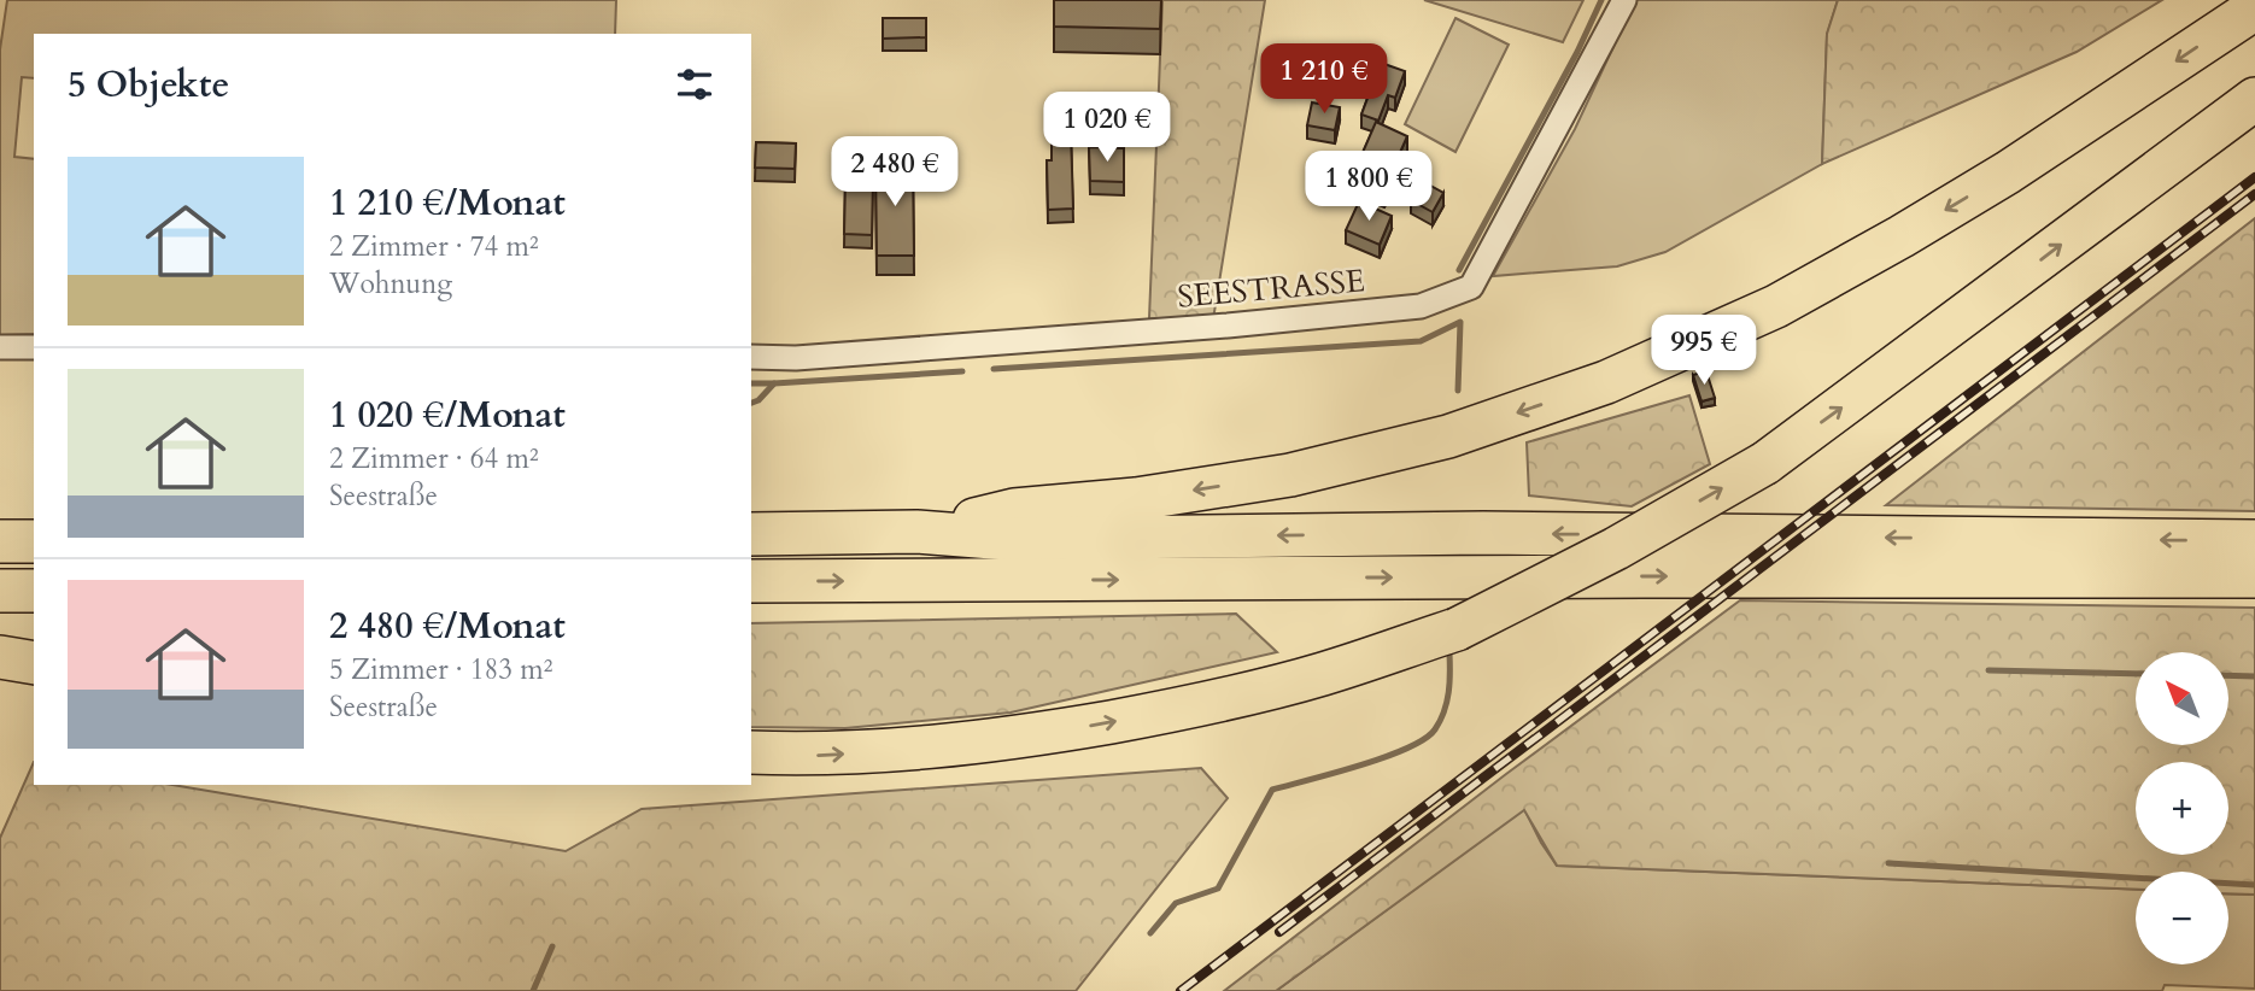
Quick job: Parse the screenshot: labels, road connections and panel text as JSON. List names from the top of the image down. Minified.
{"streets":{"street":["SEESTRASSE"]},"north":"top left","page":{"heading":"5 Objekte","price":["1 210 €","1 020 €","2 480 €","1 800 €","995 €"],"list":[{"name":"1 210 €/Monat","note":"2 Zimmer · 74 m² · Wohnung"},{"name":"1 020 €/Monat","note":"2 Zimmer · 64 m² · Seestraße"},{"name":"2 480 €/Monat","note":"5 Zimmer · 183 m² · Seestraße"}],"map_buttons":["+","−"]}}
